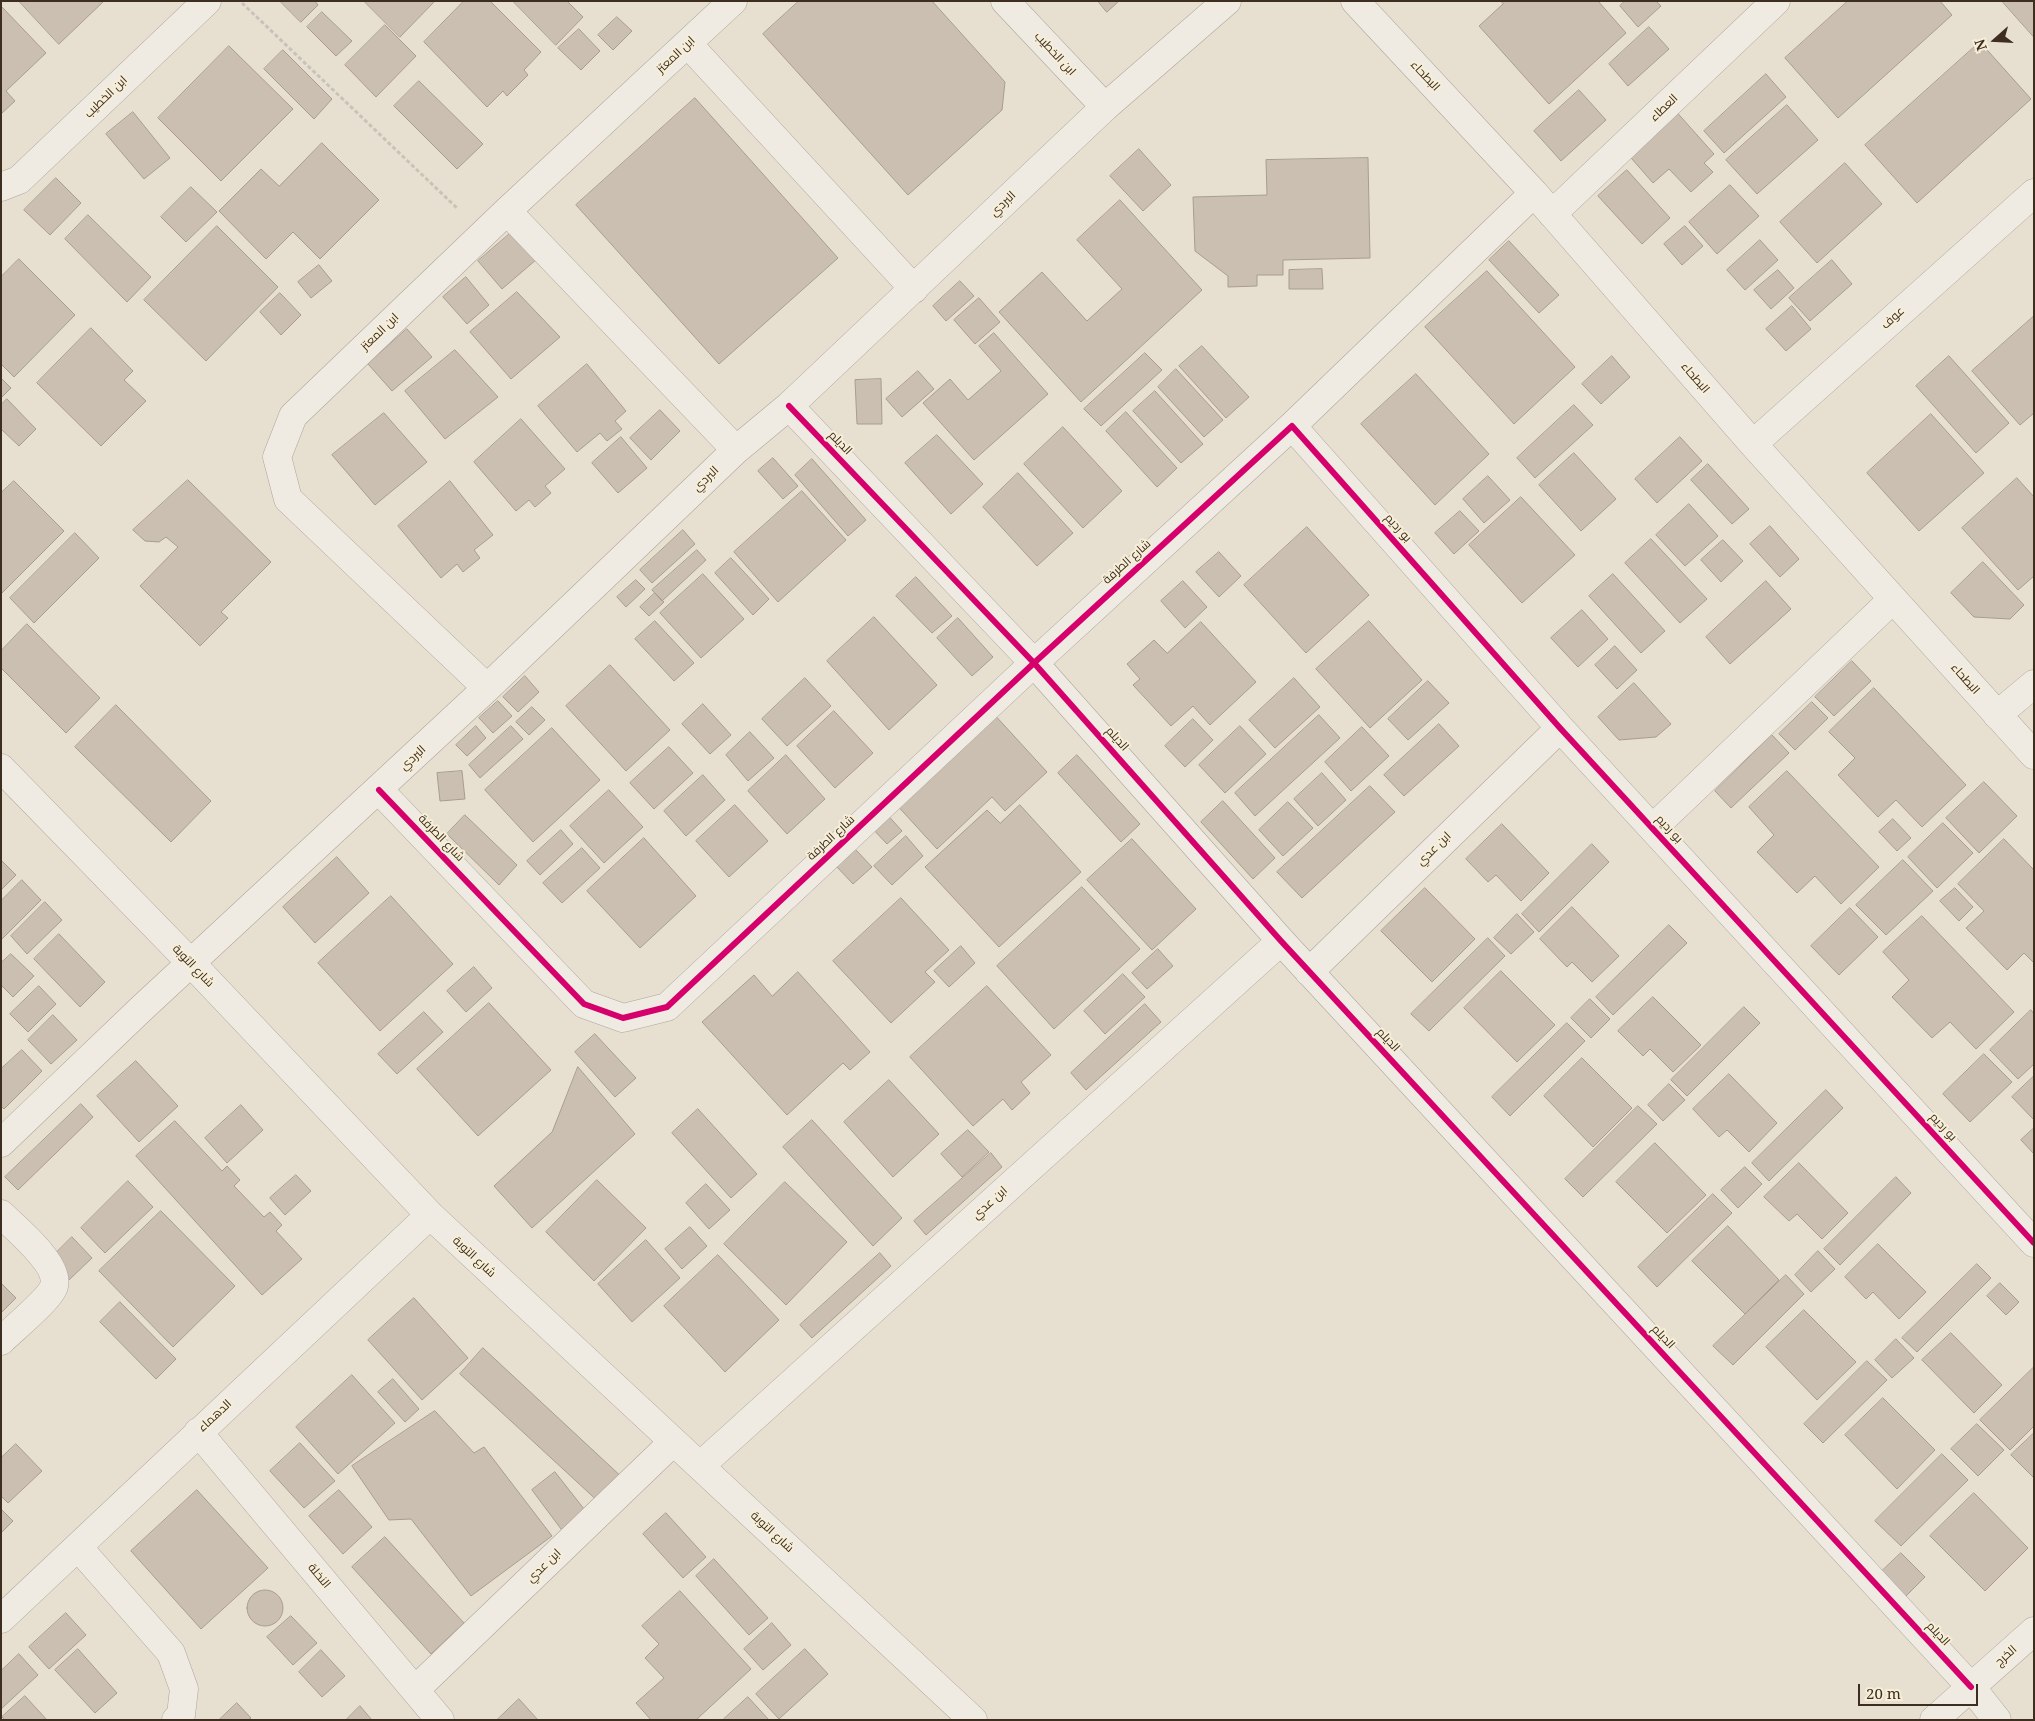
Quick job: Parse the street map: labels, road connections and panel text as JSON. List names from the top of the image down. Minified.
{"streets":{"street":["ابن الخطيب","ابن المعتز","البطحاء","العطاء","البردي","عوف","الديلم","بو رديم","شارع الطرفة","ابن عدي","شارع التوبة","الدهماء","النخلة","الخرج"]},"crossings":[["ابن الخطيب","البردي"],["ابن المعتز","البردي"],["البطحاء","العطاء"],["البطحاء","عوف"],["البطحاء","بو رديم"],["البطحاء","شارع الطرفة"],["البردي","الديلم"],["البردي","شارع الطرفة"],["البردي","شارع التوبة"],["الديلم","شارع الطرفة"],["الديلم","ابن عدي"],["الديلم","الخرج"],["بو رديم","شارع الطرفة"],["بو رديم","ابن عدي"],["ابن عدي","شارع التوبة"],["ابن عدي","النخلة"],["شارع التوبة","الدهماء"],["الدهماء","النخلة"]],"scale_bar":"20 m","north":"left"}
